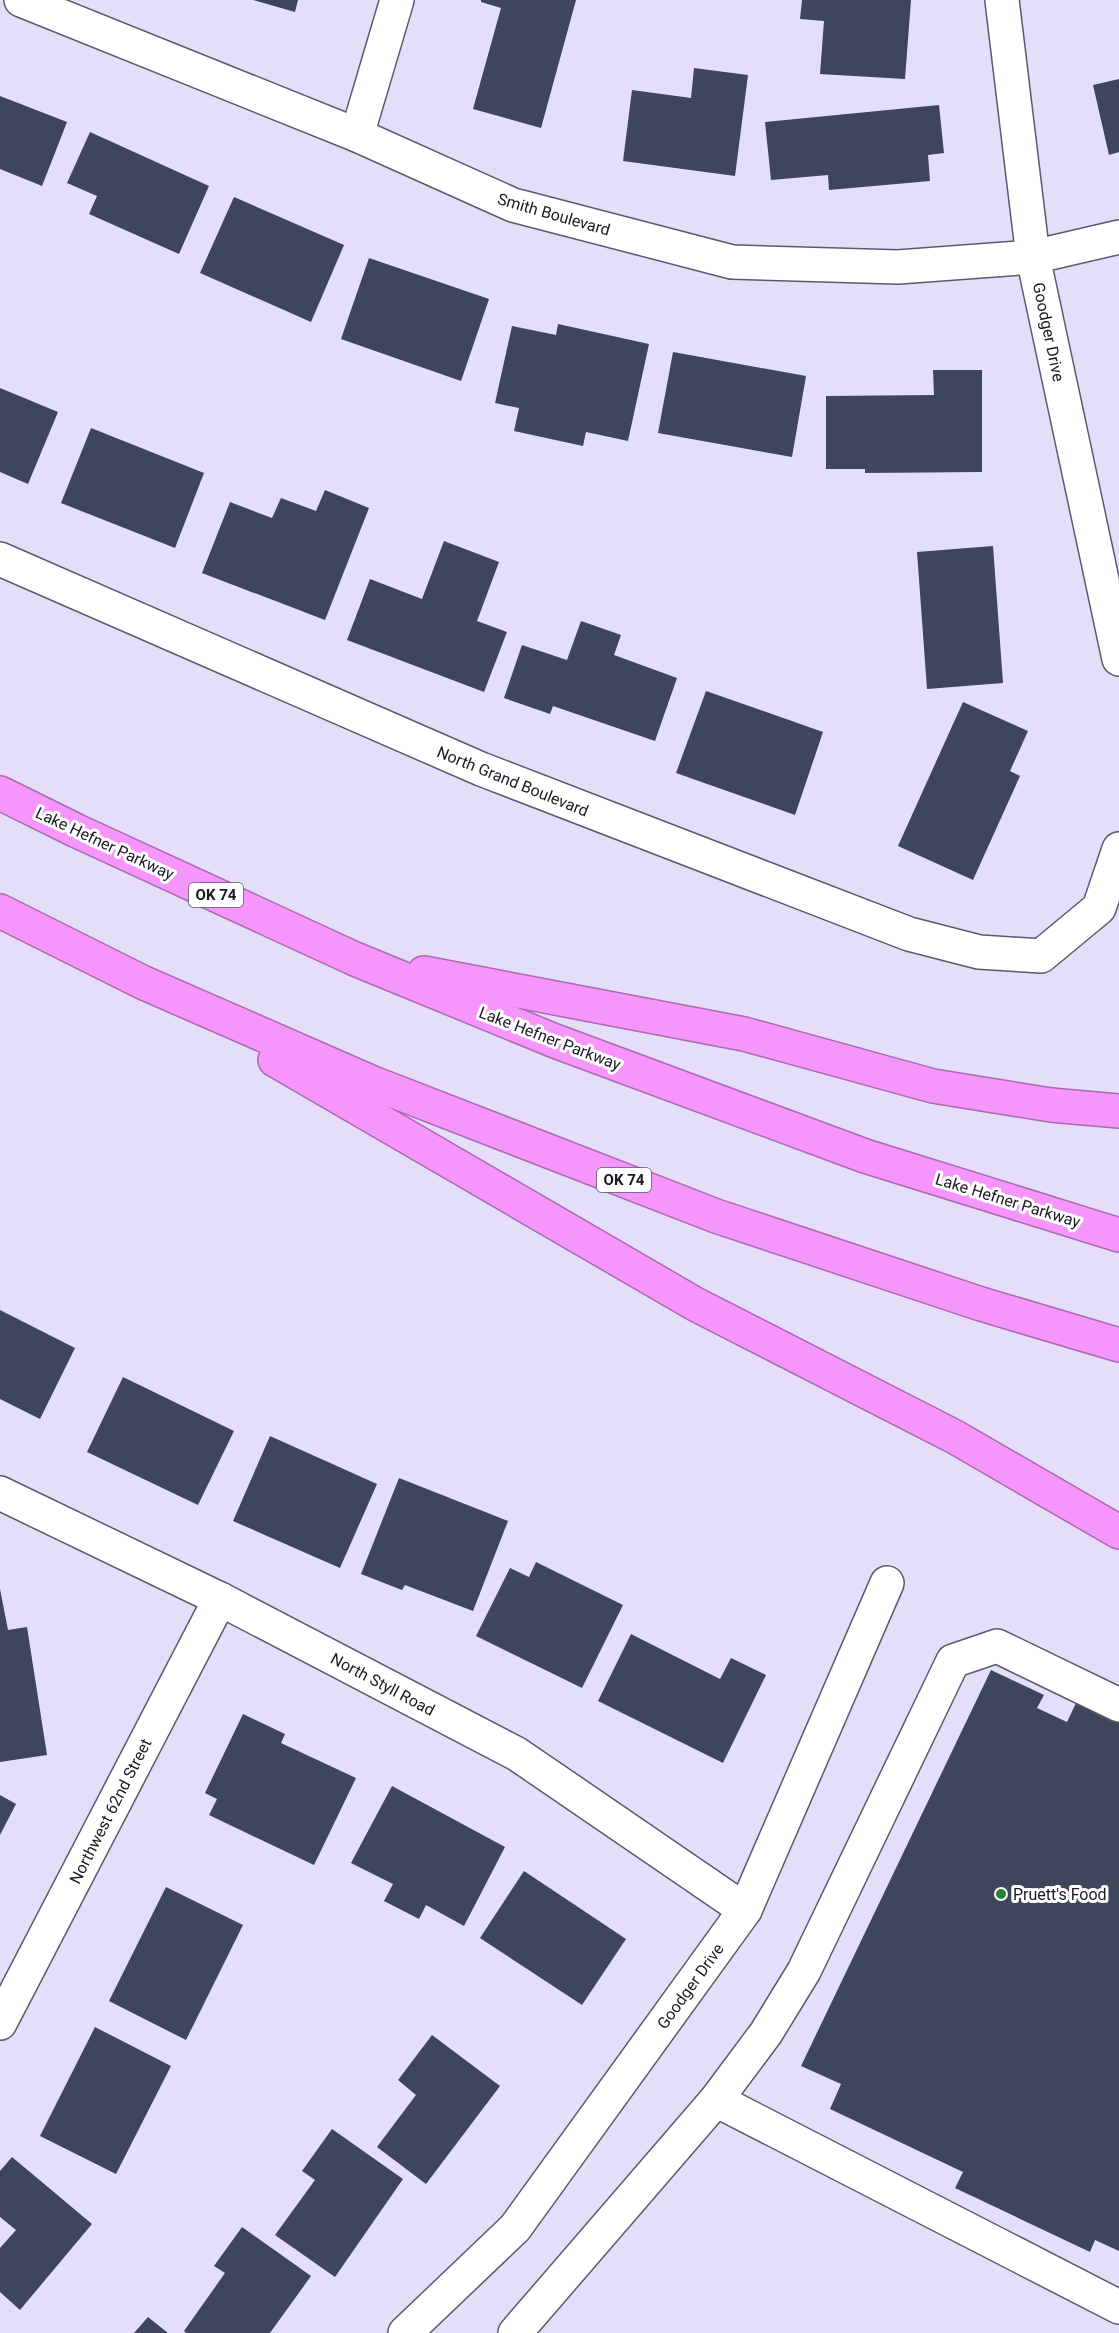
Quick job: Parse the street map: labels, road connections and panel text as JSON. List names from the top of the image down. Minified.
{"streets":{"highway":["Lake Hefner Parkway","OK 74"],"street":["Smith Boulevard","Goodger Drive","North Grand Boulevard","North Styll Road","Northwest 62nd Street"]},"crossings":[["Smith Boulevard","Goodger Drive"],["Goodger Drive","North Styll Road"],["North Styll Road","Northwest 62nd Street"]],"places":["Pruett's Food"]}
